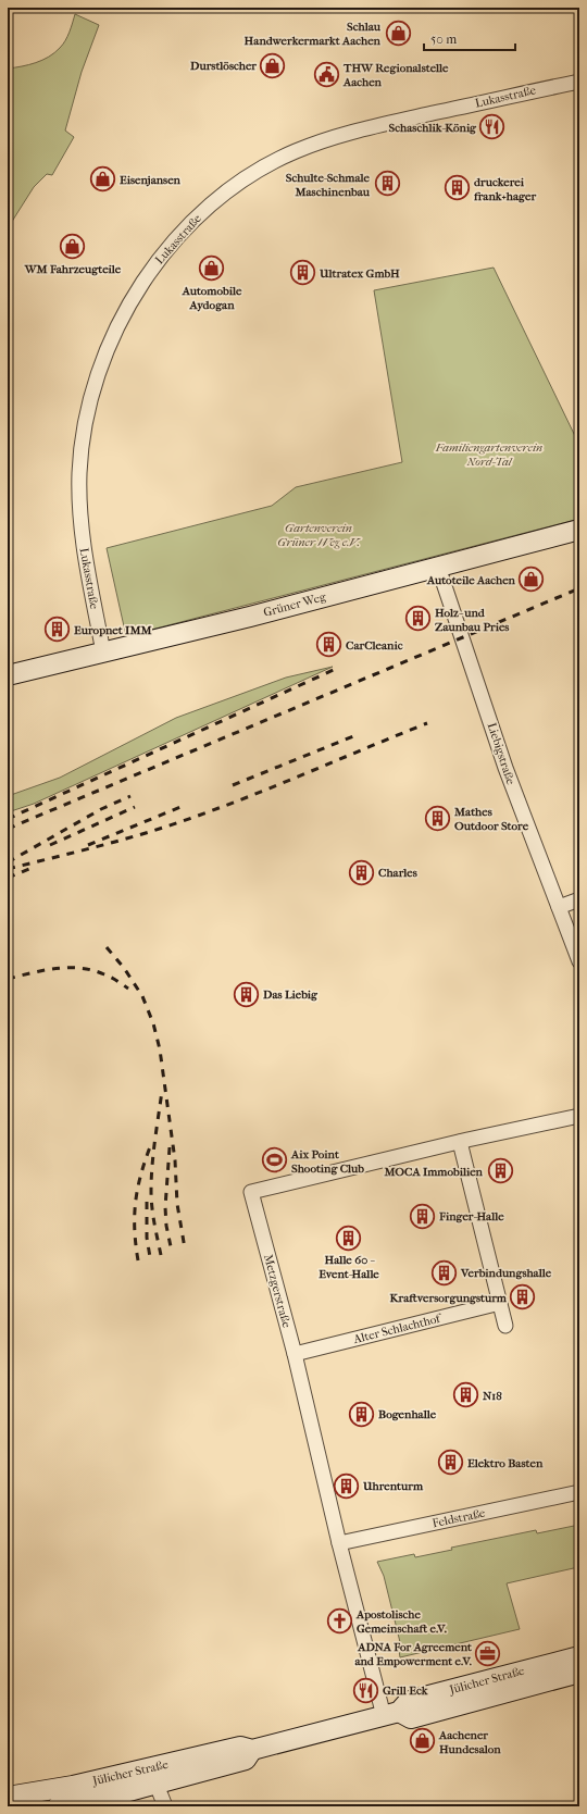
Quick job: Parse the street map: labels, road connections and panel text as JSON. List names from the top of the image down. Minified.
{"streets":{"main road":["Grüner Weg","Jülicher Straße"],"street":["Lukasstraße","Liebigstraße","Metzgerstraße","Alter Schlachthof","Feldstraße"]},"crossings":[["Lukasstraße","Grüner Weg"],["Grüner Weg","Liebigstraße"],["Metzgerstraße","Alter Schlachthof"],["Metzgerstraße","Feldstraße"],["Metzgerstraße","Jülicher Straße"]],"parks":["Familiengartenverein Nord-Tal","Gartenverein Grüner Weg e.V."],"places":{"shop":["Schlau Handwerkermarkt Aachen","Durstlöscher","Eisenjansen","WM Fahrzeugteile","Automobile Aydogan","Autoteile Aachen","Aachener Hundesalon"],"public building":["THW Regionalstelle Aachen"],"restaurant":["Schaschlik-König","Grill Eck"],"building":["Schulte-Schmale Maschinenbau","druckerei frank+hager","Ultratex GmbH","Holz- und Zaunbau Pries","Europnet IMM","CarCleanic","Mathes Outdoor Store","Charles","Das Liebig","MOCA Immobilien","Finger-Halle","Halle 60 - Event-Halle","Verbindungshalle","Kraftversorgungsturm","N18","Bogenhalle","Elektro Basten","Uhrenturm"],"sports":["Aix Point Shooting Club"],"church":["Apostolische Gemeinschaft e.V."],"office":["ADNA For Agreement and Empowerment e.V."]},"scale_bar":"50 m"}
